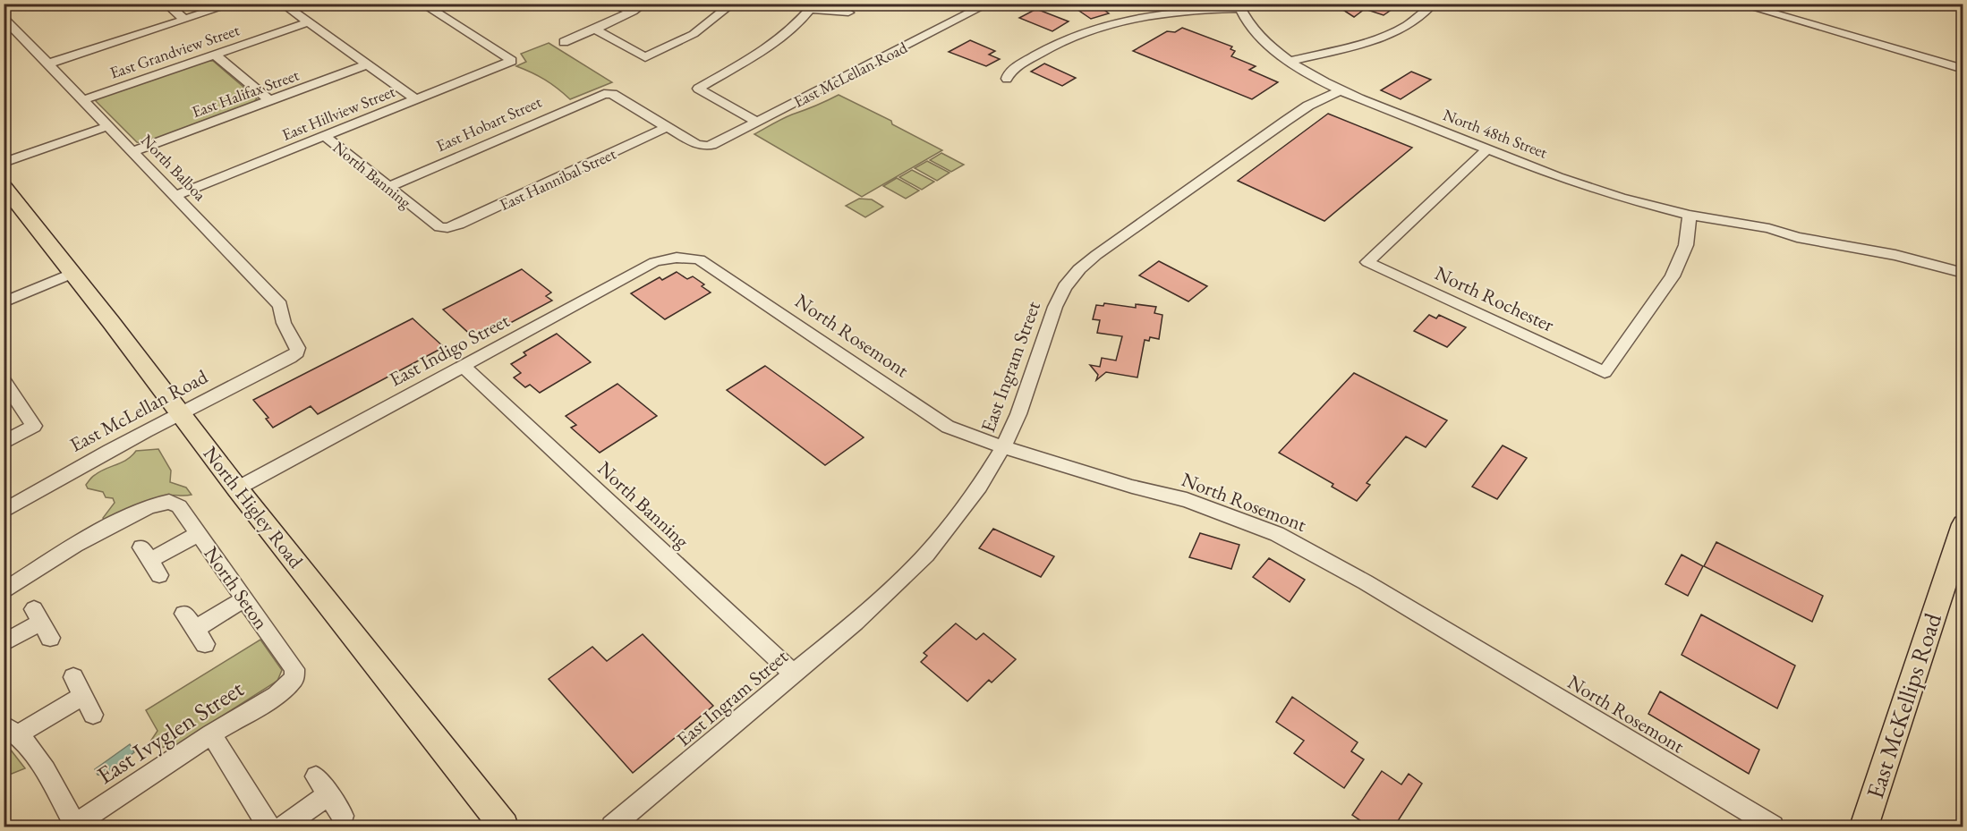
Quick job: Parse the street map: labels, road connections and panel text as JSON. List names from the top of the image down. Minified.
{"streets":{"main road":["North Higley Road","East McKellips Road"],"street":["East Grandview Street","East McLellan Road","East Halifax Street","East Hillview Street","East Hobart Street","North 48th Street","North Balboa","North Banning","East Hannibal Street","North Rochester","North Rosemont","East Indigo Street","East Ingram Street","North Seton","East Ivyglen Street"]},"crossings":[["East Grandview Street","North Balboa"],["East McLellan Road","East Hobart Street"],["East McLellan Road","North Balboa"],["East McLellan Road","East Hannibal Street"],["East McLellan Road","North Higley Road"],["East Halifax Street","North Balboa"],["East Hillview Street","North Balboa"],["East Hillview Street","North Banning"],["East Hobart Street","North Banning"],["East Hobart Street","East Hannibal Street"],["North 48th Street","North Rochester"],["North 48th Street","East Ingram Street"],["North Banning","East Hannibal Street"],["North Banning","East Indigo Street"],["North Banning","East Ingram Street"],["North Rosemont","East Indigo Street"],["North Rosemont","East Ingram Street"],["East Indigo Street","North Higley Road"],["North Seton","East Ivyglen Street"]]}
